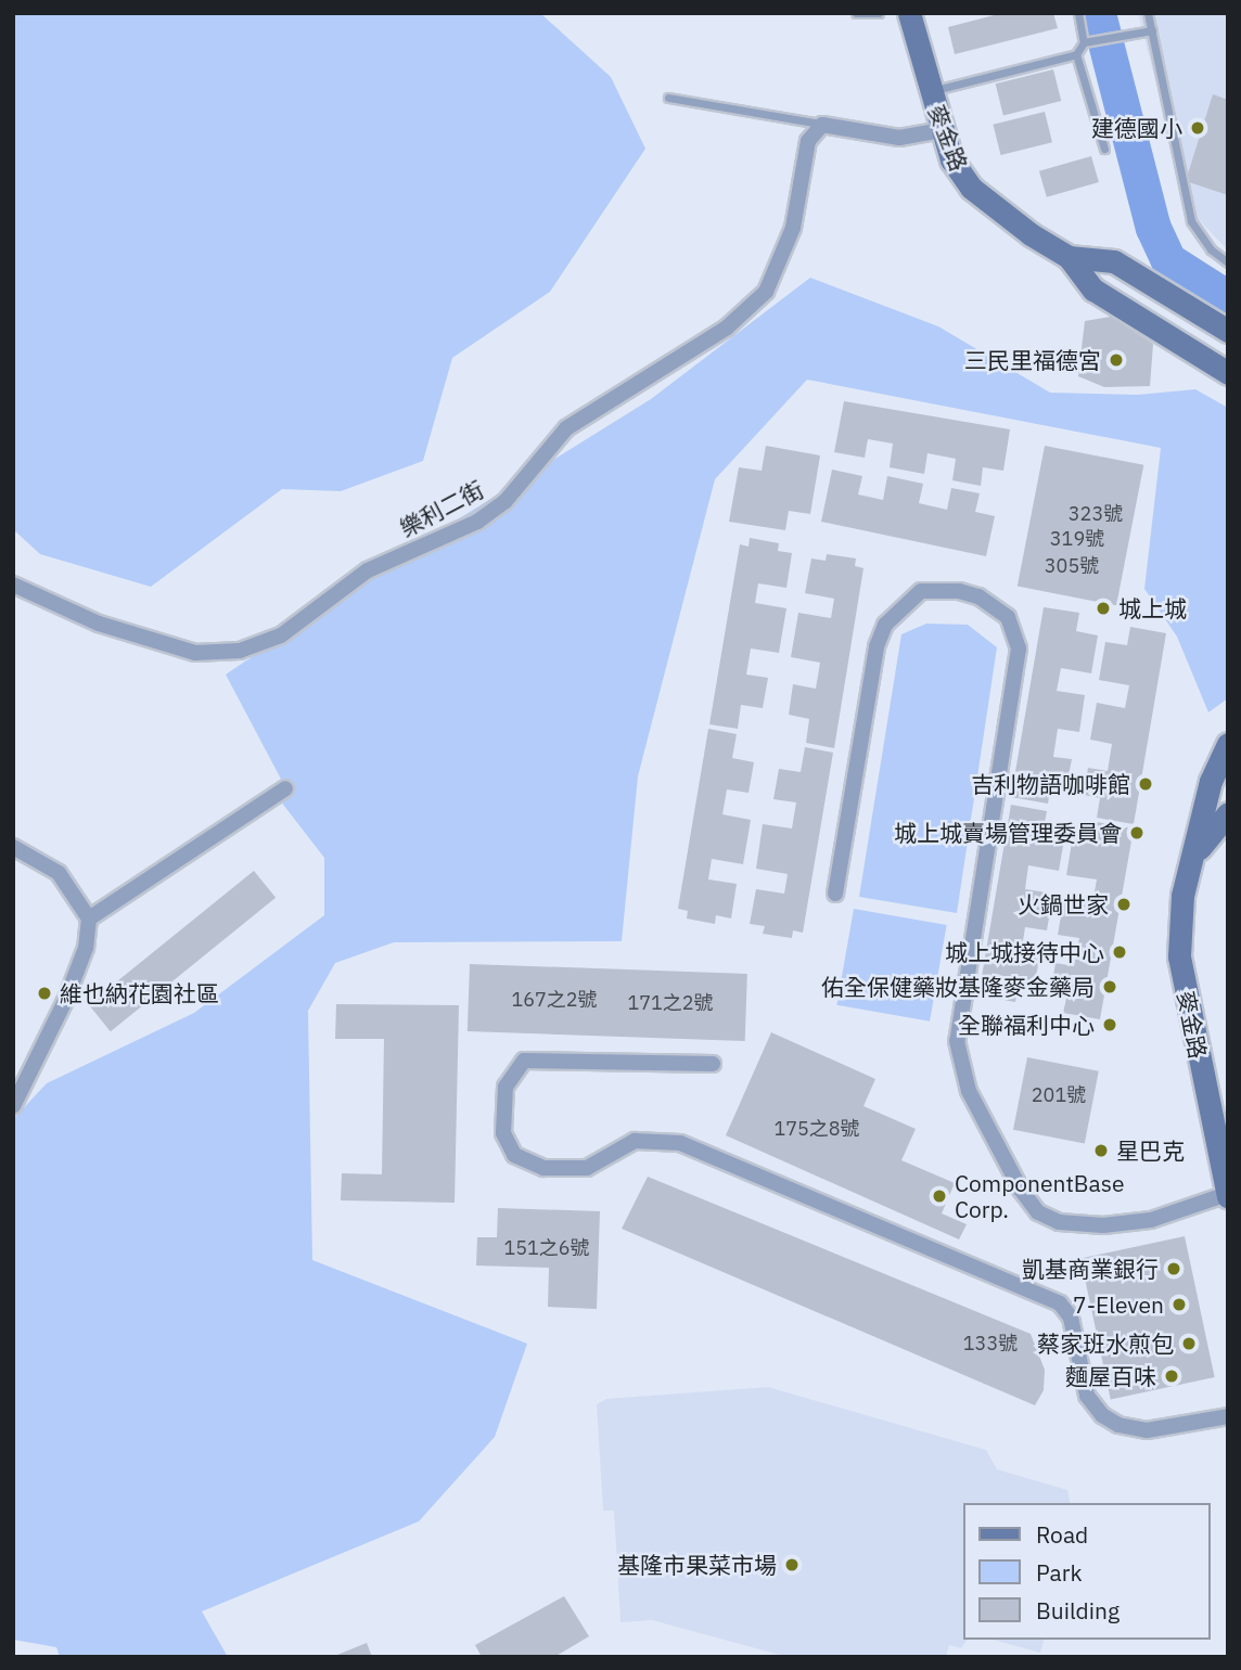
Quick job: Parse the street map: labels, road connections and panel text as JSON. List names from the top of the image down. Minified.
{"streets":{"street":["麥金路","樂利二街"]},"places":["建德國小","三民里福德宮","城上城","吉利物語咖啡館","城上城賣場管理委員會","火鍋世家","城上城接待中心","佑全保健藥妝基隆麥金藥局","維也納花園社區","全聯福利中心","星巴克","ComponentBase Corp.","凱基商業銀行","7-Eleven","蔡家班水煎包","麵屋百味","基隆市果菜市場"],"house_numbers":["323號","319號","305號","167之2號","171之2號","201號","175之8號","151之6號","133號"],"legend":["Road","Park","Building"]}
